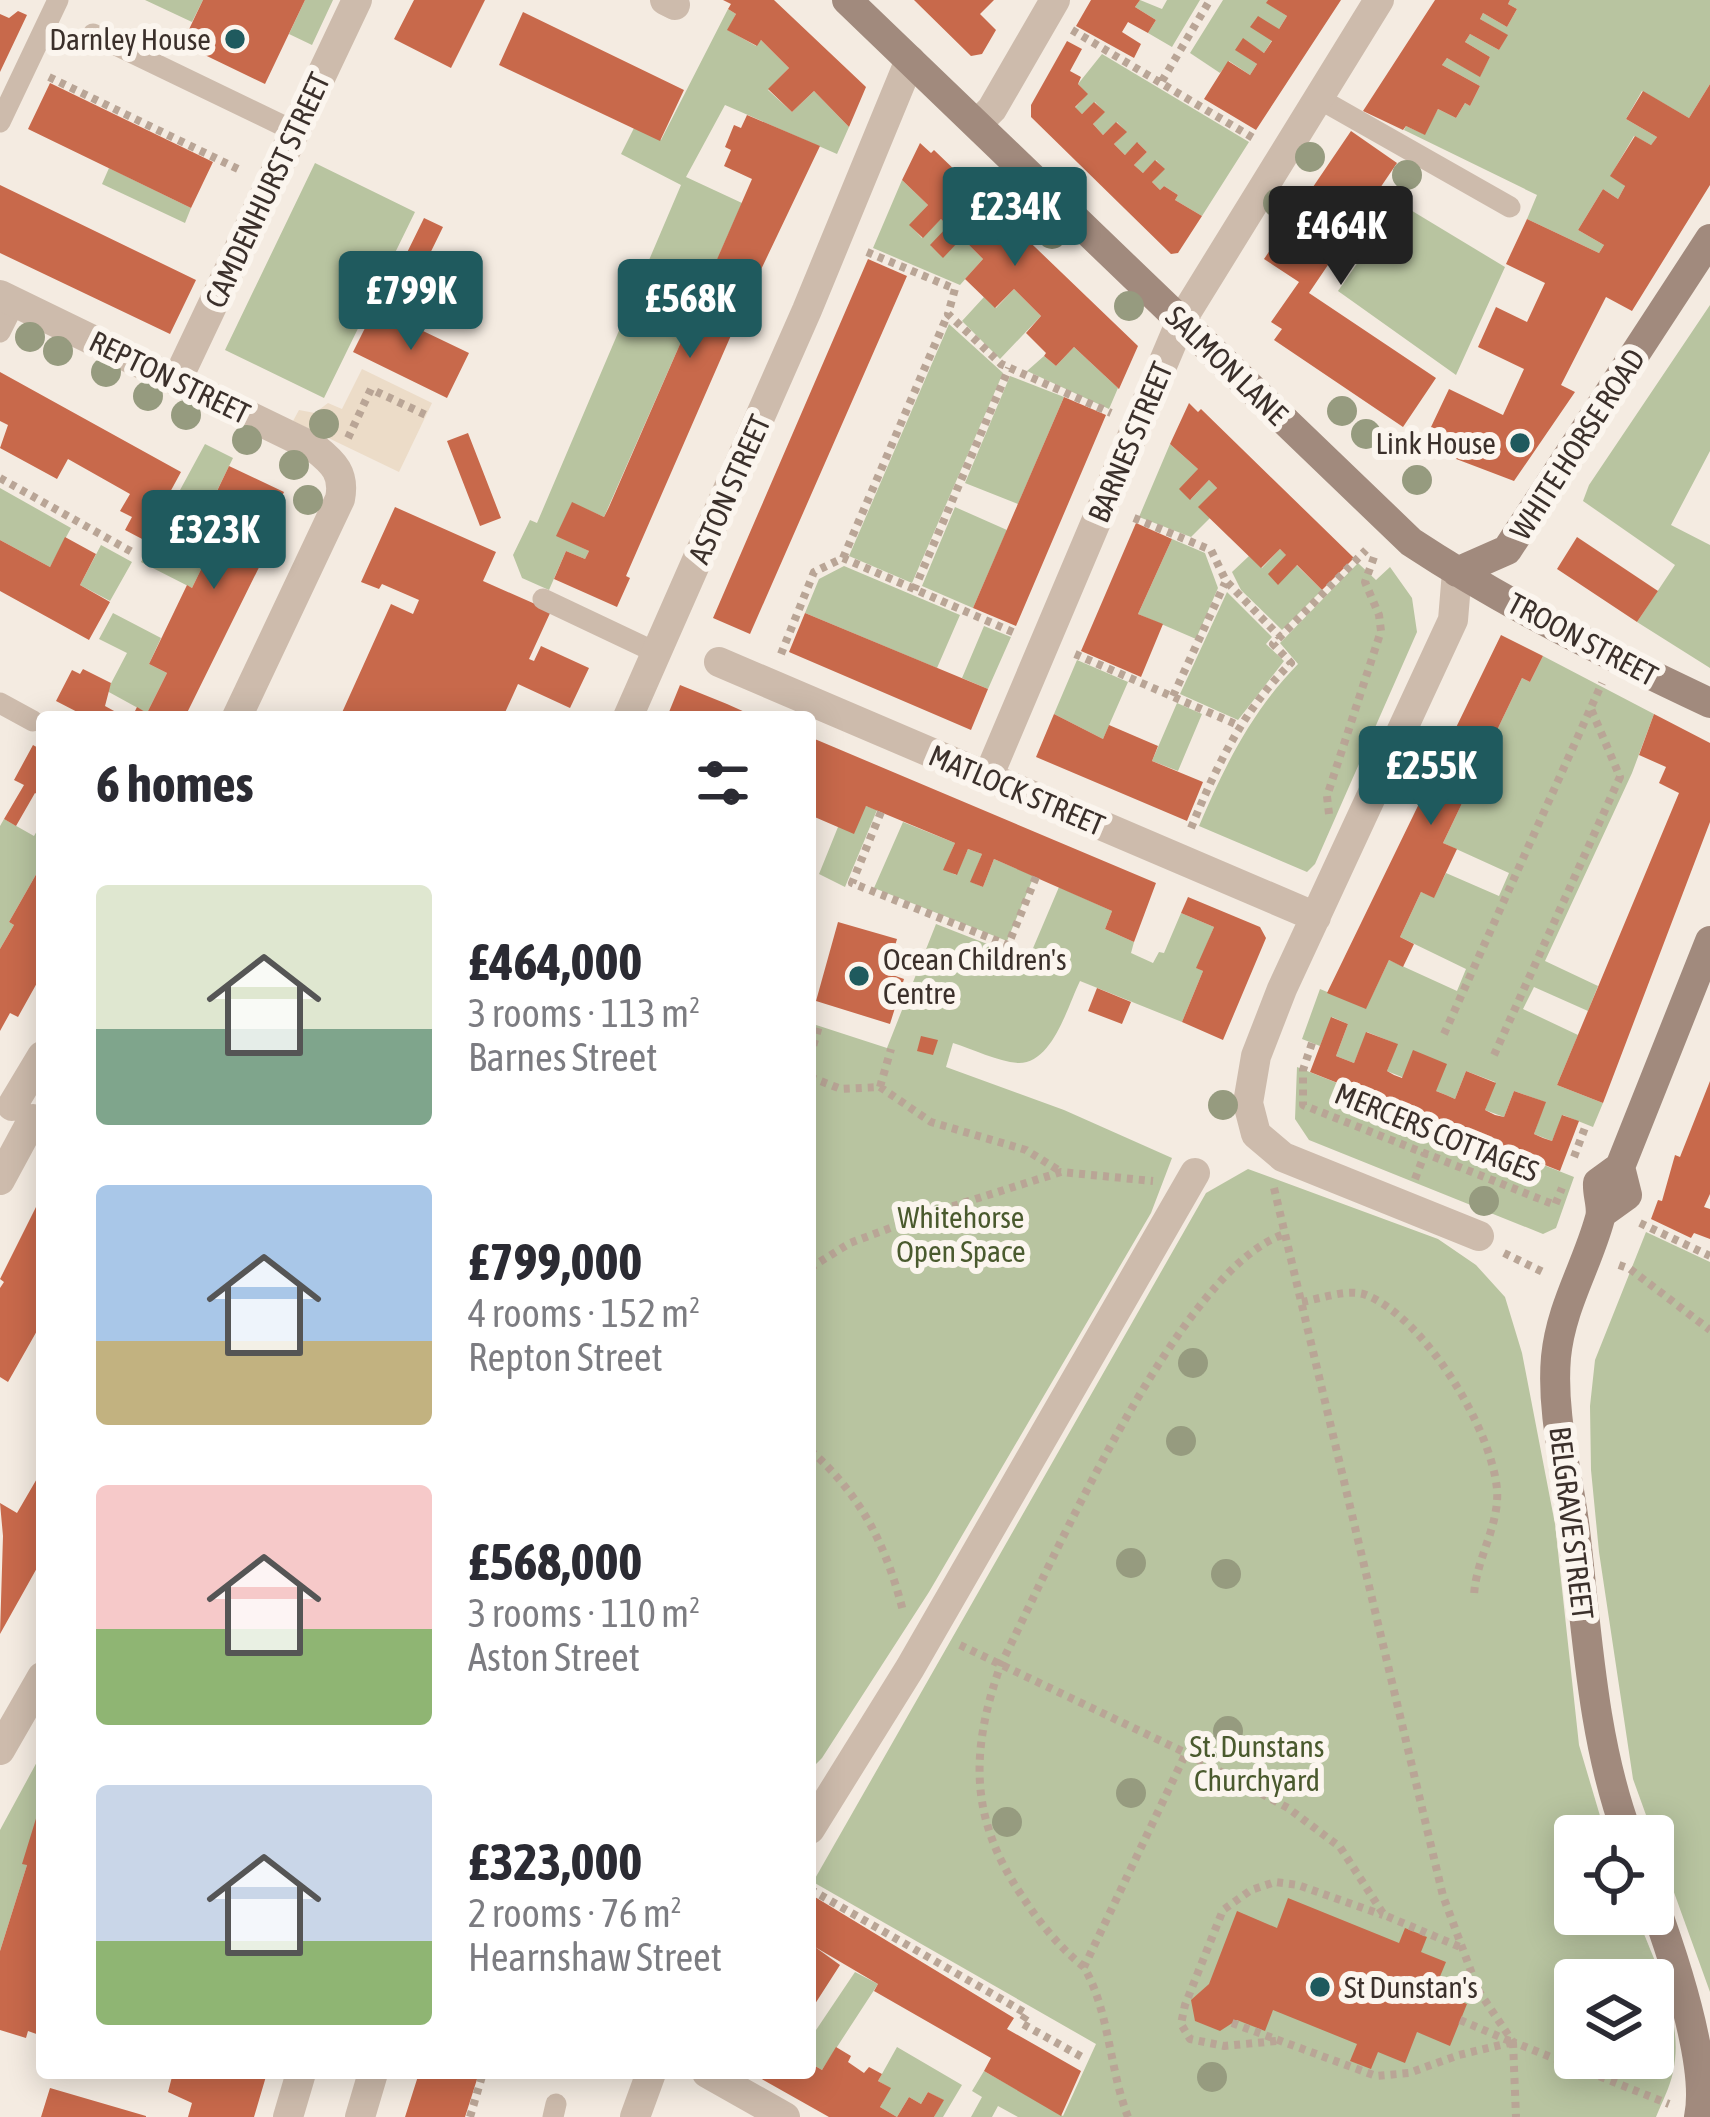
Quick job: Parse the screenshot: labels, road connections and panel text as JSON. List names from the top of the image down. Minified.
{"streets":{"main road":["SALMON LANE","WHITE HORSE ROAD","TROON STREET","BELGRAVE STREET"],"street":["CAMDENHURST STREET","REPTON STREET","BARNES STREET","ASTON STREET","MATLOCK STREET"],"path":["MERCERS COTTAGES"]},"crossings":[["CAMDENHURST STREET","REPTON STREET"],["SALMON LANE","BARNES STREET"],["SALMON LANE","WHITE HORSE ROAD"],["SALMON LANE","ASTON STREET"],["SALMON LANE","TROON STREET"],["BARNES STREET","MATLOCK STREET"],["WHITE HORSE ROAD","TROON STREET"]],"parks":["Whitehorse Open Space","St. Dunstans Churchyard"],"places":["Darnley House","Link House","Ocean Children's Centre","St Dunstan's"],"page":{"price":["£234K","£464K","£799K","£568K","£323K","£255K"],"heading":"6 homes","list":[{"name":"£464,000","note":"3 rooms · 113 m² · Barnes Street"},{"name":"£799,000","note":"4 rooms · 152 m² · Repton Street"},{"name":"£568,000","note":"3 rooms · 110 m² · Aston Street"},{"name":"£323,000","note":"2 rooms · 76 m² · Hearnshaw Street"}]}}
